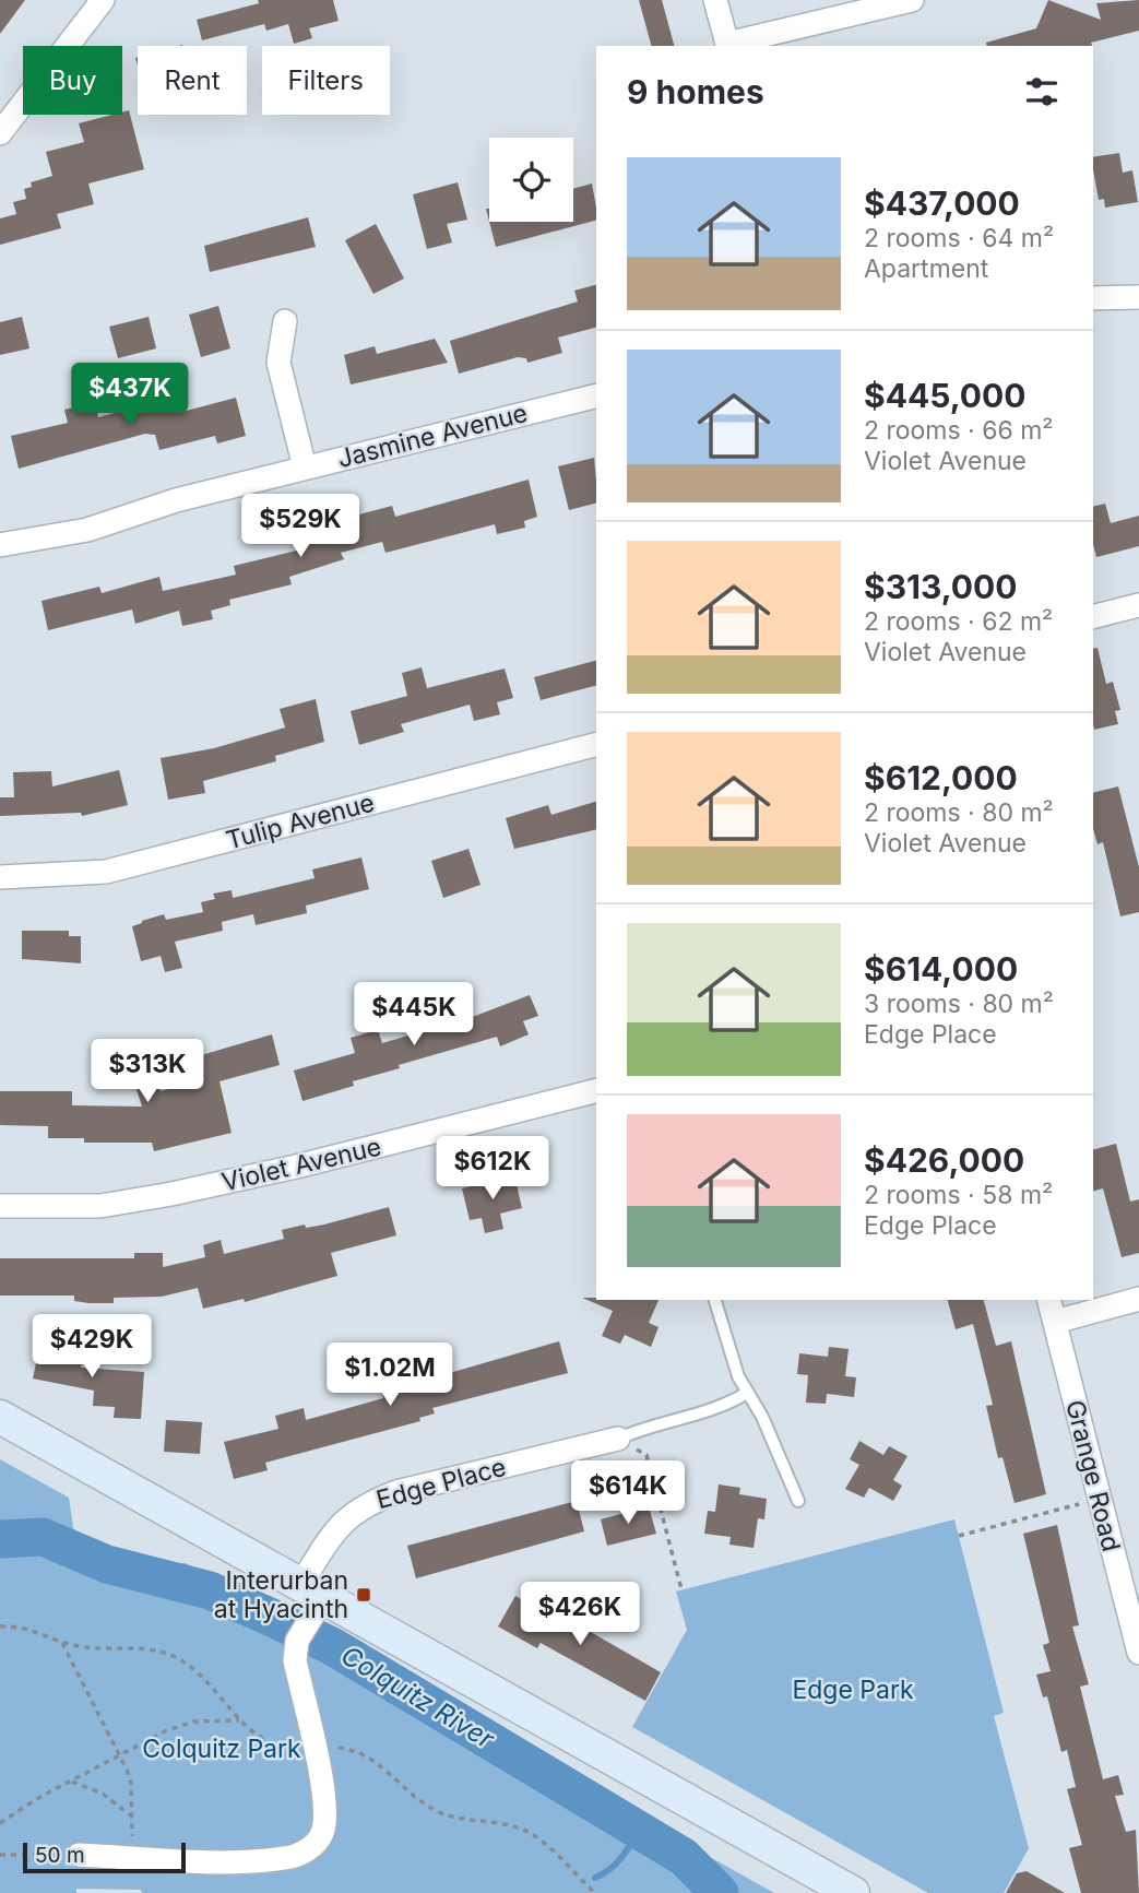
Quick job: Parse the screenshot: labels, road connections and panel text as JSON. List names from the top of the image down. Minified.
{"streets":{"street":["Jasmine Avenue","Tulip Avenue","Violet Avenue","Grange Road","Edge Place"]},"water":["Colquitz River"],"parks":["Edge Park","Colquitz Park"],"places":{"transit":["Interurban at Hyacinth"]},"scale_bar":"50 m","page":{"chip":["Buy","Rent","Filters"],"heading":"9 homes","list":[{"name":"$437,000","note":"2 rooms · 64 m² · Apartment"},{"name":"$445,000","note":"2 rooms · 66 m² · Violet Avenue"},{"name":"$313,000","note":"2 rooms · 62 m² · Violet Avenue"},{"name":"$612,000","note":"2 rooms · 80 m² · Violet Avenue"},{"name":"$614,000","note":"3 rooms · 80 m² · Edge Place"},{"name":"$426,000","note":"2 rooms · 58 m² · Edge Place"}],"price":["$437K","$529K","$445K","$313K","$612K","$429K","$1.02M","$614K","$426K"],"scale":"50 m"}}
